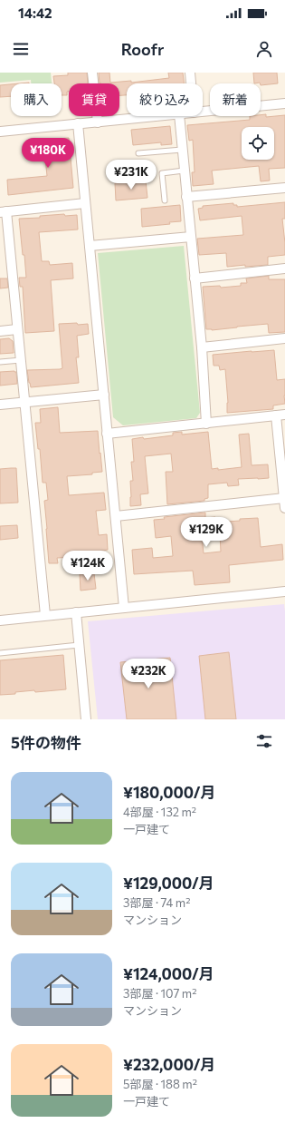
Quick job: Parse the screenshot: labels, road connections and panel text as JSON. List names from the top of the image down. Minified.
{"page":{"status":"14:42","header":"Roofr","chip":["購入","賃貸","絞り込み","新着"],"price":["¥180K","¥231K","¥129K","¥124K","¥232K"],"heading":"5件の物件","list":[{"name":"¥180,000/月","note":"4部屋 · 132 m² · 一戸建て"},{"name":"¥129,000/月","note":"3部屋 · 74 m² · マンション"},{"name":"¥124,000/月","note":"3部屋 · 107 m² · マンション"},{"name":"¥232,000/月","note":"5部屋 · 188 m² · 一戸建て"}]}}
